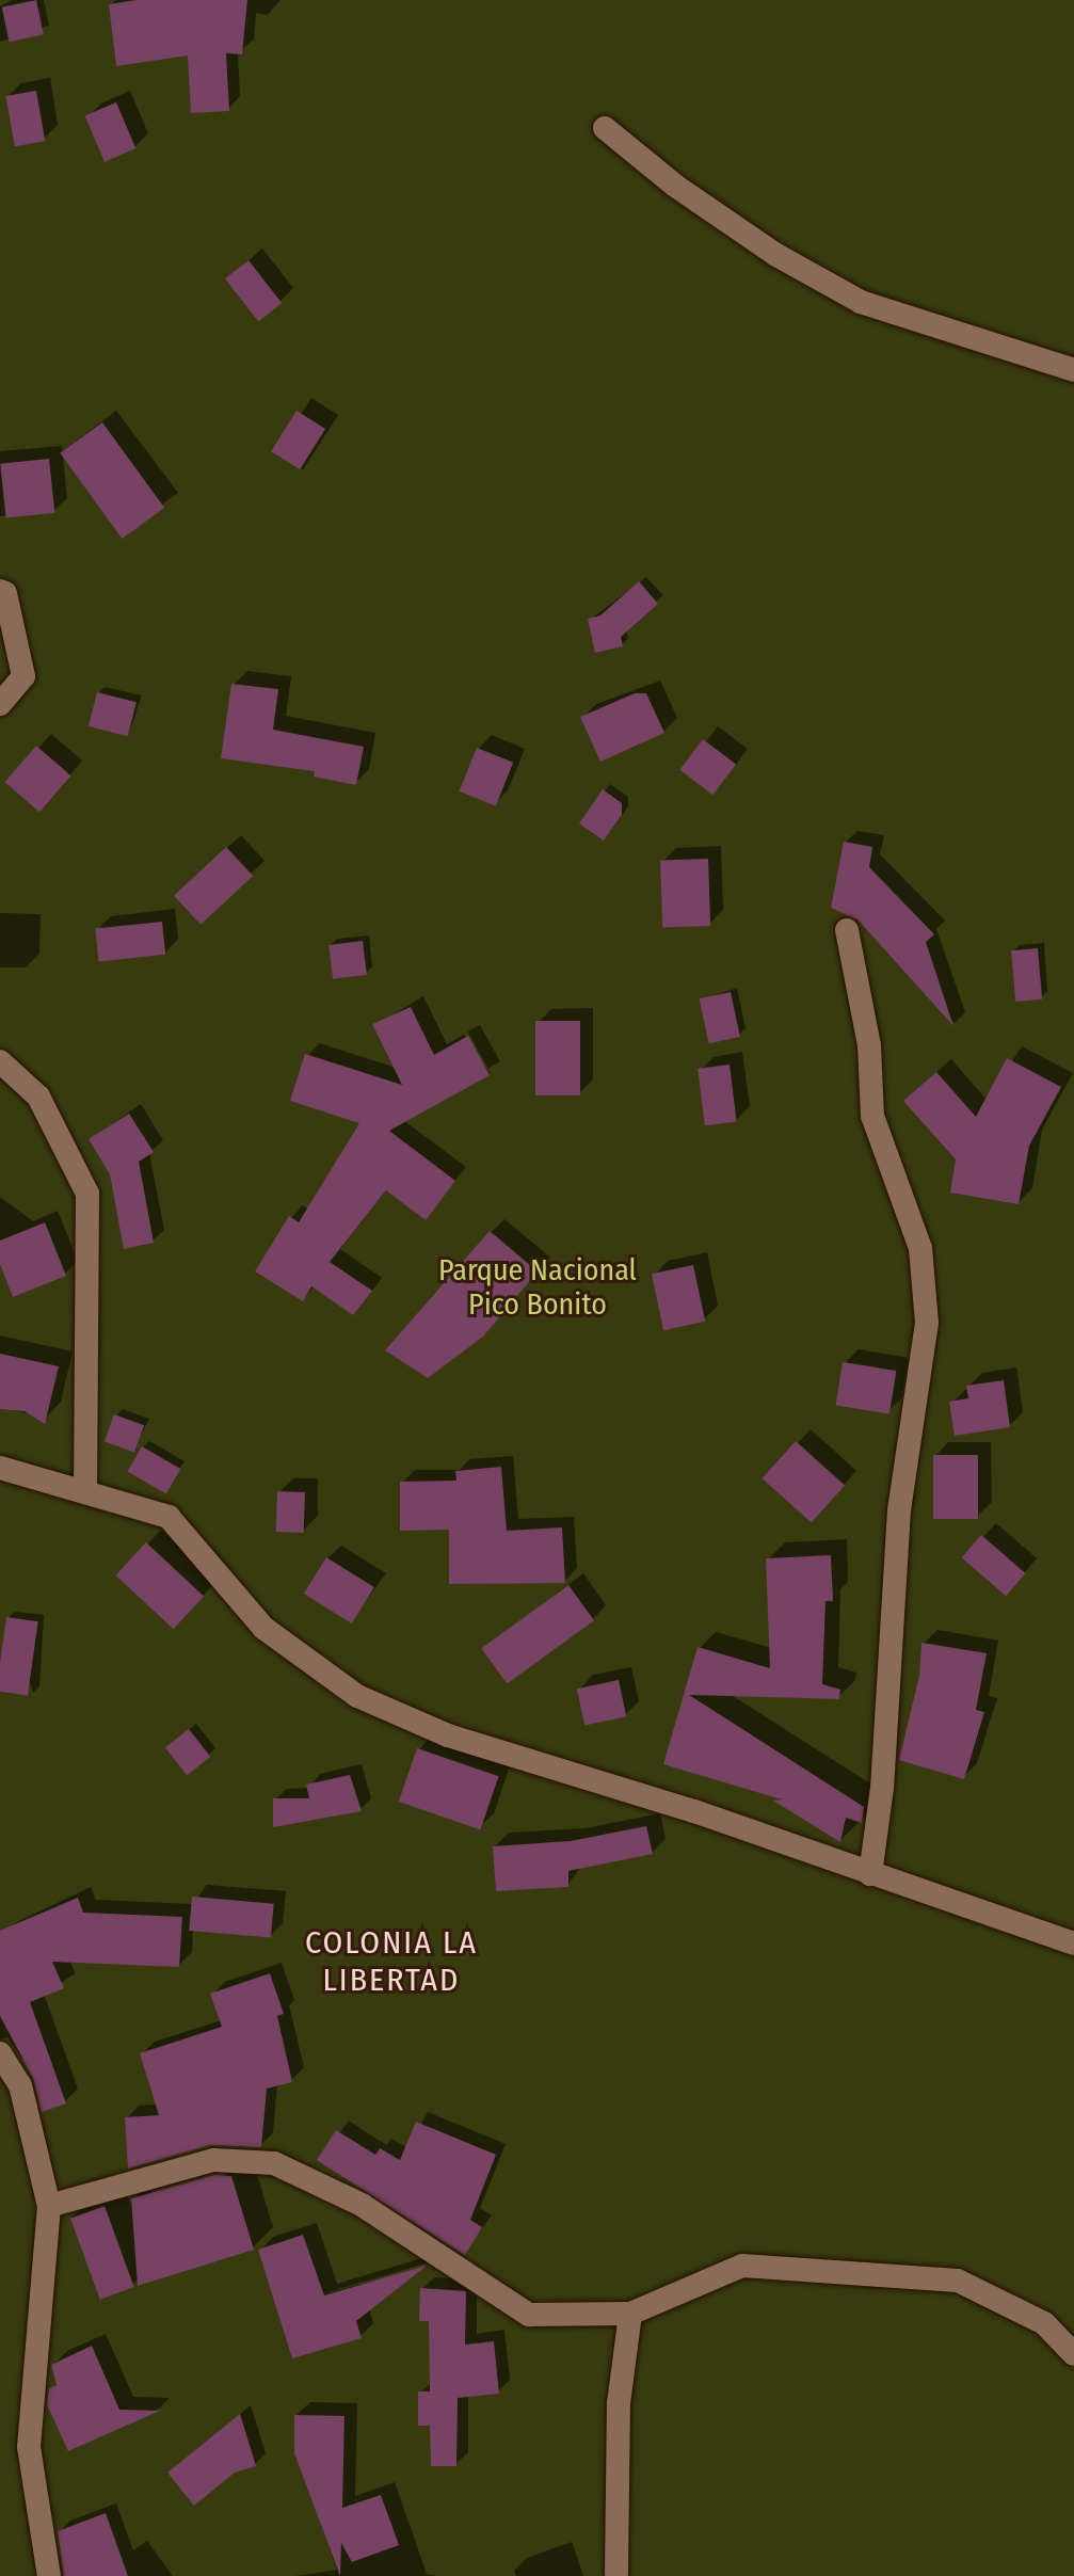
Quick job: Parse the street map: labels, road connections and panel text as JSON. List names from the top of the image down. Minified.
{"districts":["COLONIA LA LIBERTAD"],"parks":["Parque Nacional Pico Bonito"]}
